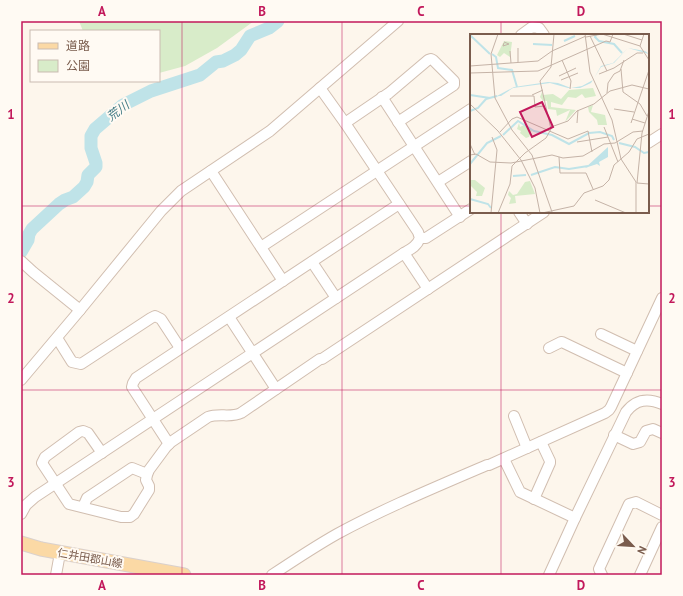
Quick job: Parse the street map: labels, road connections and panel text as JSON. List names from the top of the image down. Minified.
{"streets":{"main road":["仁井田郡山線"]},"water":["荒川"],"legend":["道路","公園"],"north":"bottom right","grid":{"columns":["A","B","C","D"],"rows":["1","2","3"]}}
